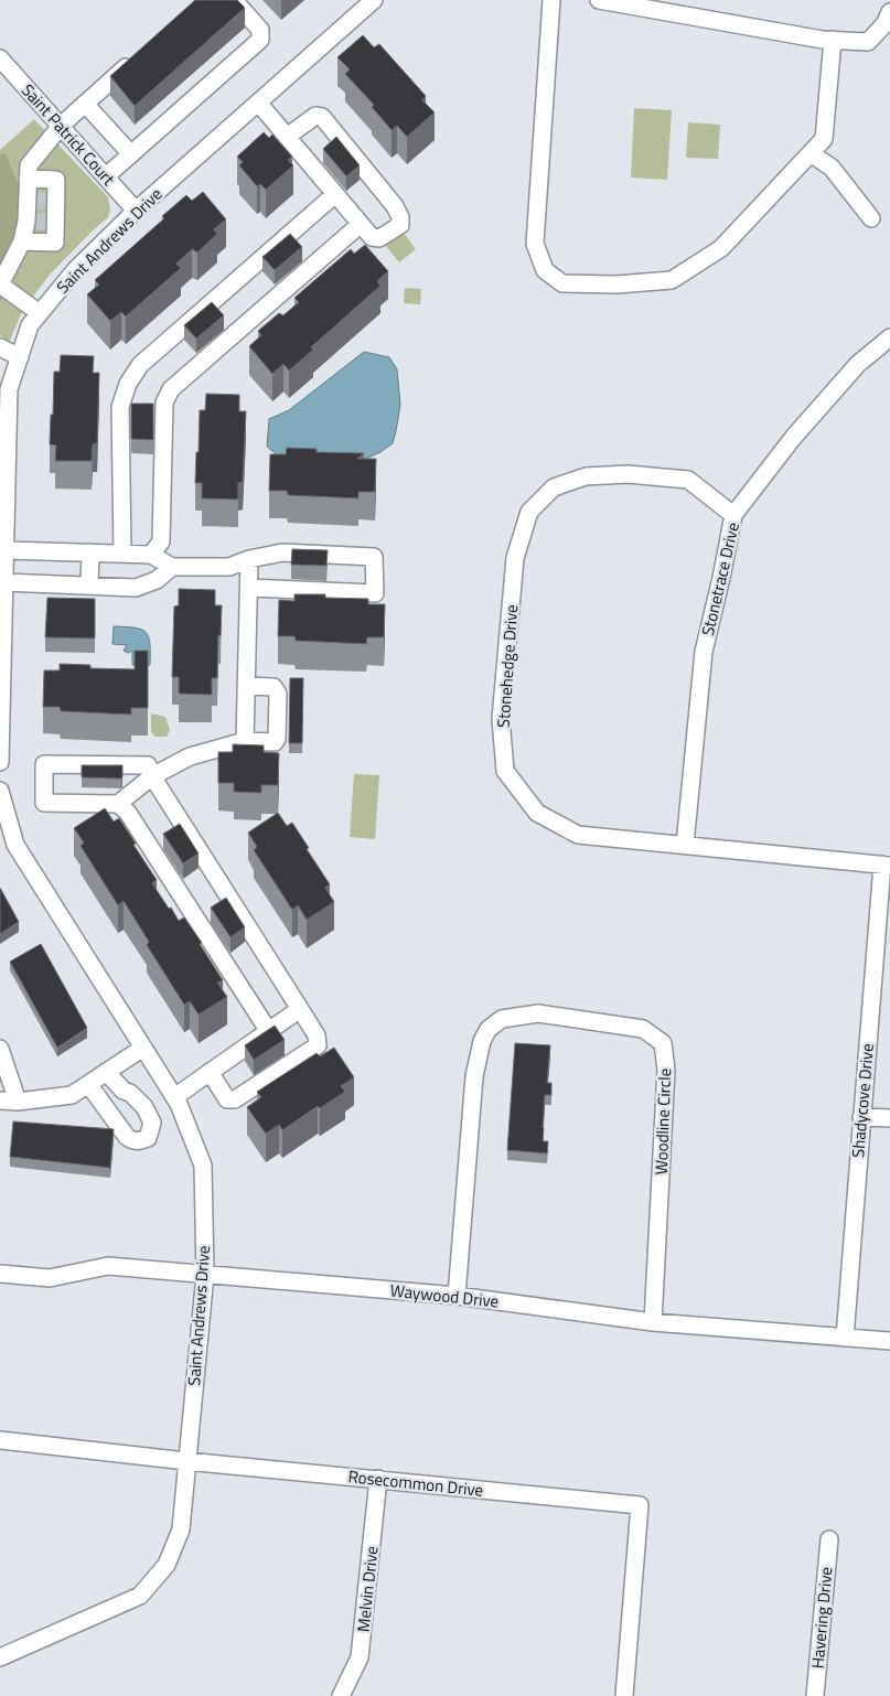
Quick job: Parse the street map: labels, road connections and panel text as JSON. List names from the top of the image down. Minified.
{"streets":{"street":["Saint Patrick Court","Saint Andrews Drive","Stonetrace Drive","Stonehedge Drive","Shadycove Drive","Woodline Circle","Waywood Drive","Rosecommon Drive","Melvin Drive","Havering Drive"]},"crossings":[["Saint Patrick Court","Saint Andrews Drive"],["Saint Andrews Drive","Waywood Drive"],["Saint Andrews Drive","Rosecommon Drive"],["Stonetrace Drive","Stonehedge Drive"],["Stonehedge Drive","Shadycove Drive"],["Shadycove Drive","Waywood Drive"],["Woodline Circle","Waywood Drive"],["Rosecommon Drive","Melvin Drive"]]}
